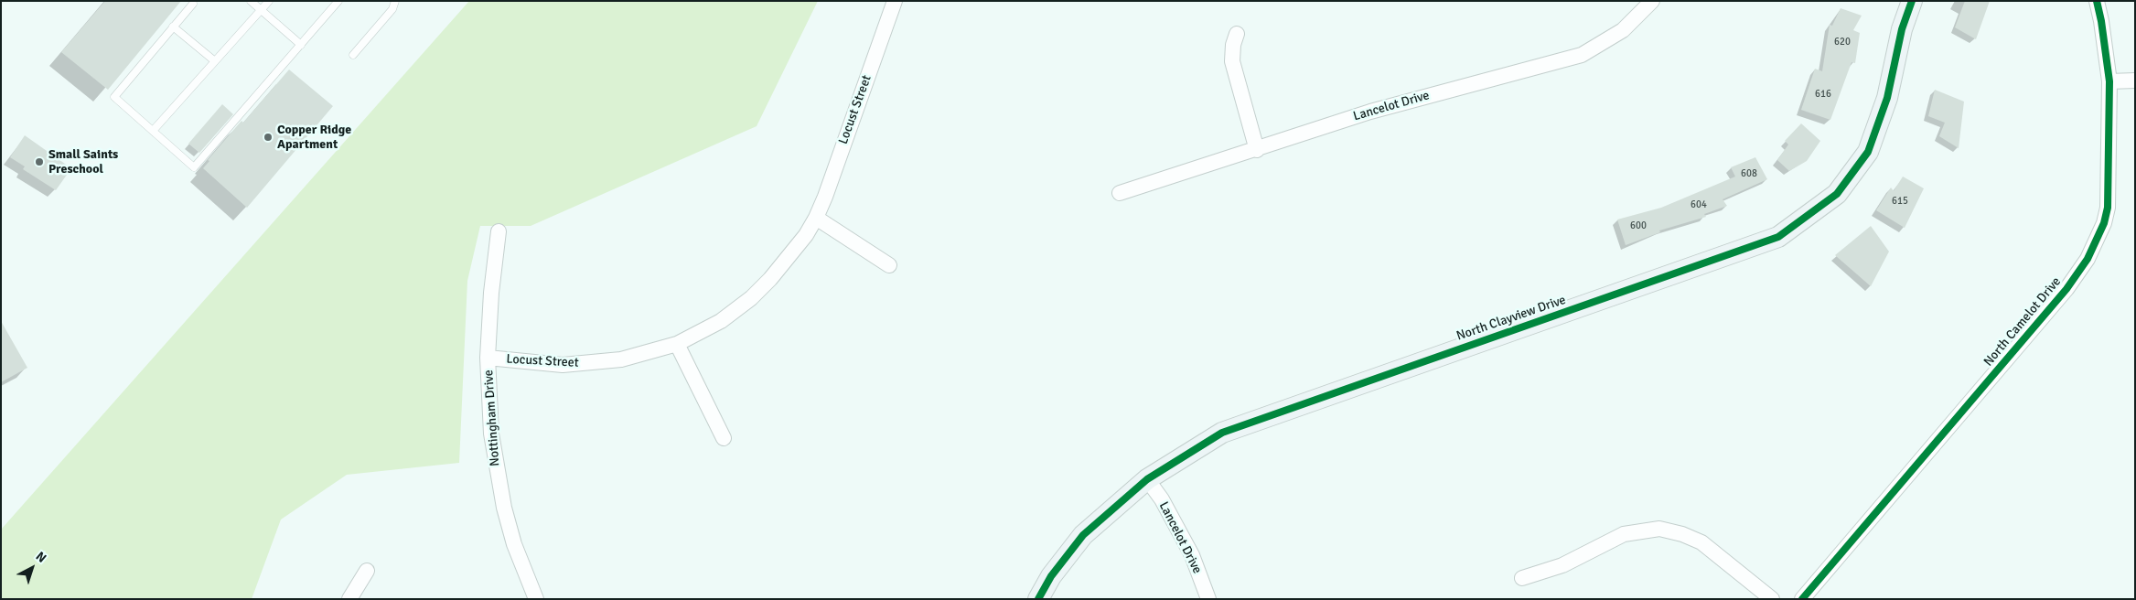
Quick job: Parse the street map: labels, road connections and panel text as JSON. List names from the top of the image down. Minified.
{"streets":{"street":["Lancelot Drive","Locust Street","North Clayview Drive","North Camelot Drive","Nottingham Drive"]},"crossings":[["Lancelot Drive","North Clayview Drive"],["Locust Street","Nottingham Drive"]],"places":["Copper Ridge Apartment","Small Saints Preschool"],"house_numbers":["620","616","608","615","604","600"],"north":"top right"}
